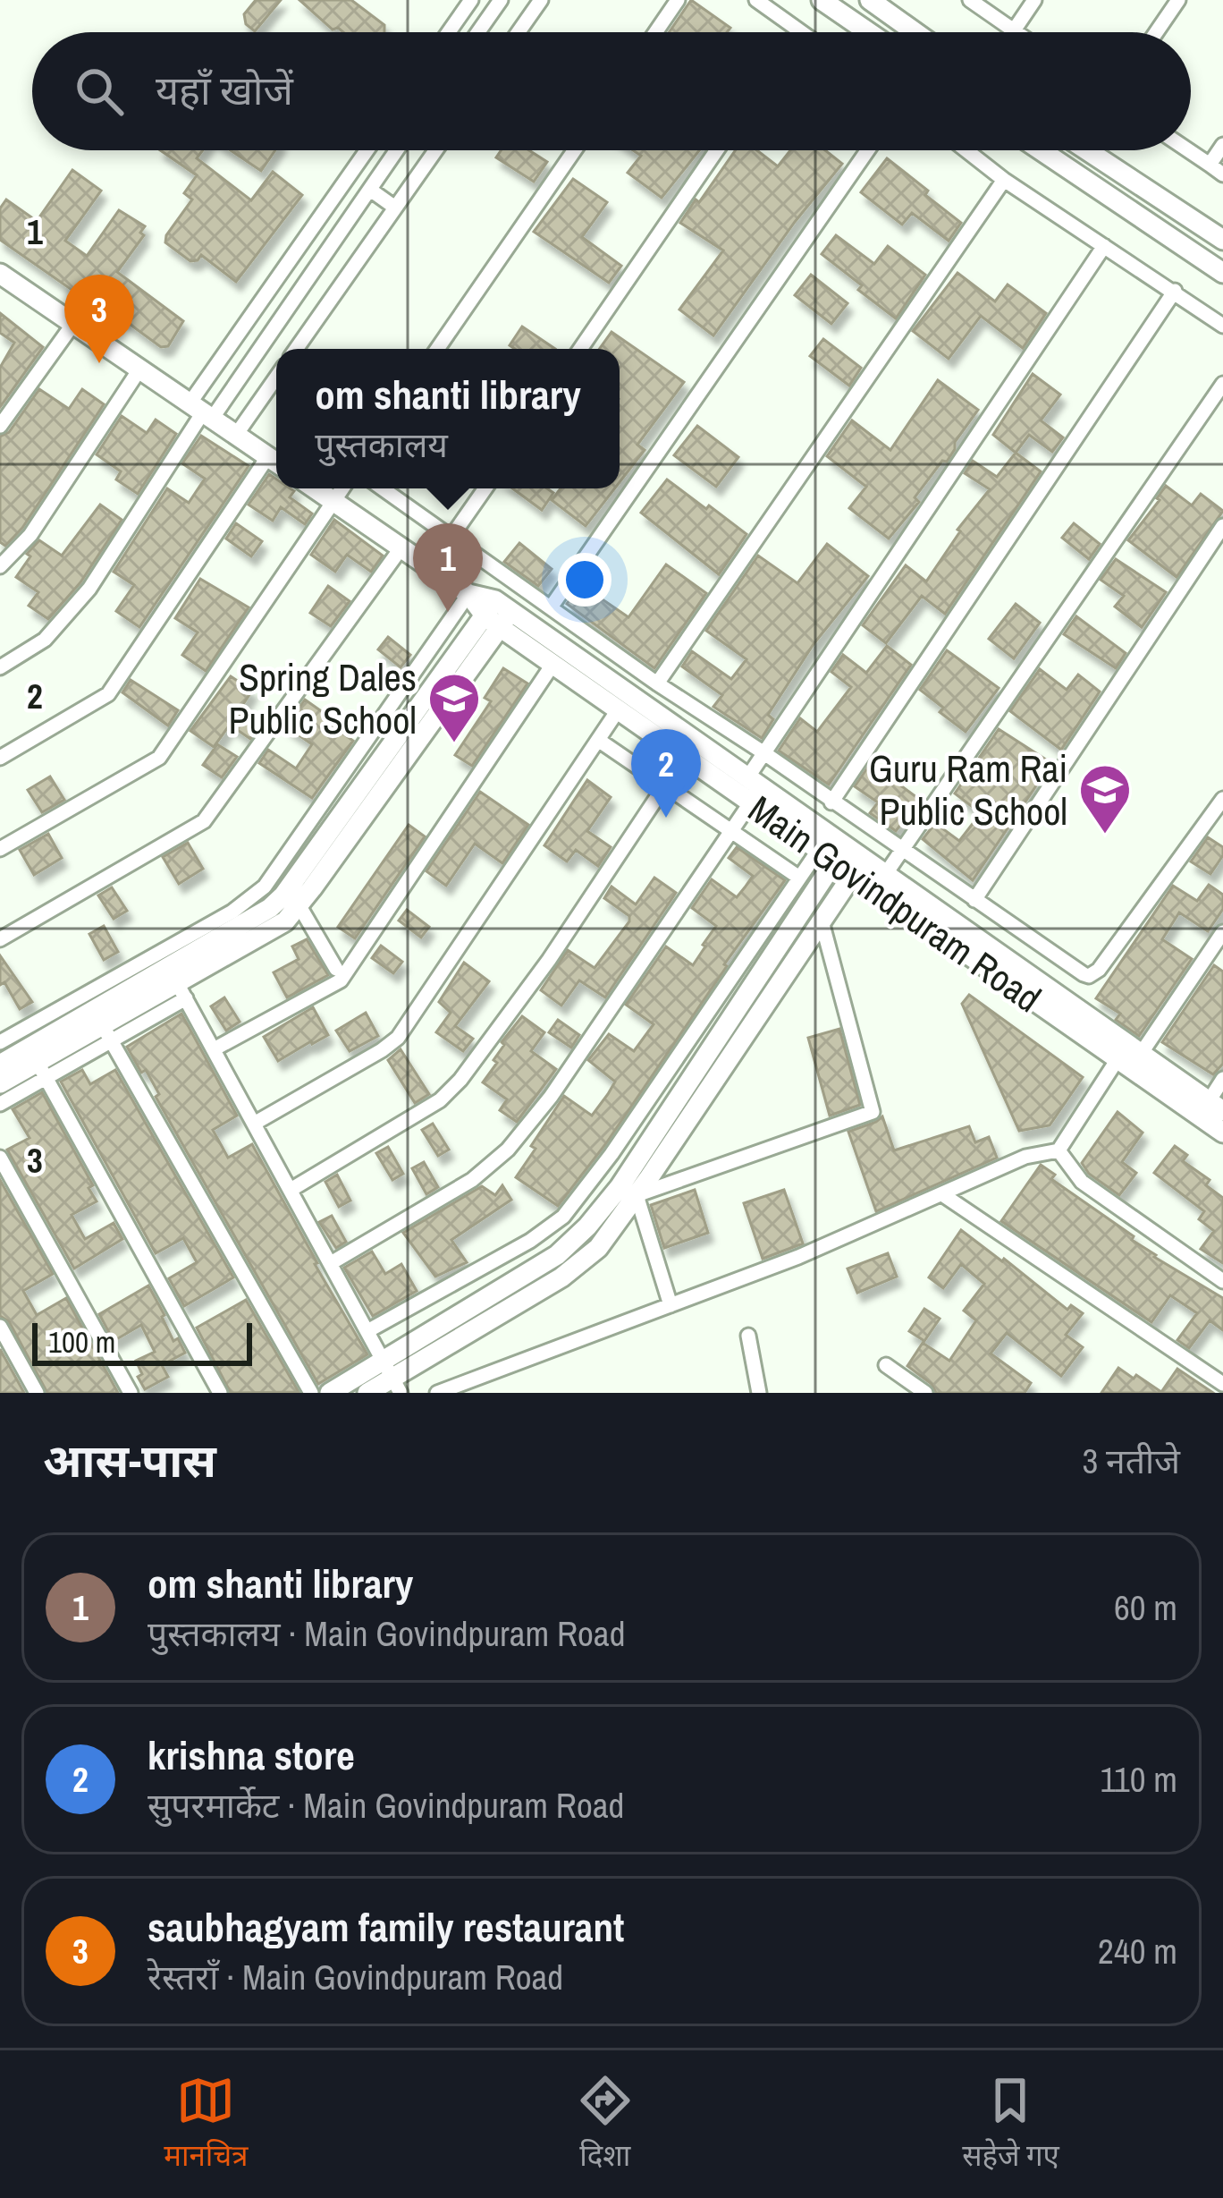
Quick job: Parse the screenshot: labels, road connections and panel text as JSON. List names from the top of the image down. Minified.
{"streets":{"street":["Main Govindpuram Road"]},"places":{"school or university":["Spring Dales Public School","Guru Ram Rai Public School"]},"scale_bar":"100 m","page":{"search":"यहाँ खोजें","pins":["3","1","2"],"popup":["om shanti library","पुस्तकालय"],"scale":"100 m","heading":["आस-पास","3 नतीजे"],"list":[{"mark":"1","name":"om shanti library","note":"पुस्तकालय · Main Govindpuram Road","value":"60 m"},{"mark":"2","name":"krishna store","note":"सुपरमार्केट · Main Govindpuram Road","value":"110 m"},{"mark":"3","name":"saubhagyam family restaurant","note":"रेस्तराँ · Main Govindpuram Road","value":"240 m"}],"nav":["मानचित्र","दिशा","सहेजे गए"]},"grid":{"rows":["1","2","3"]}}
